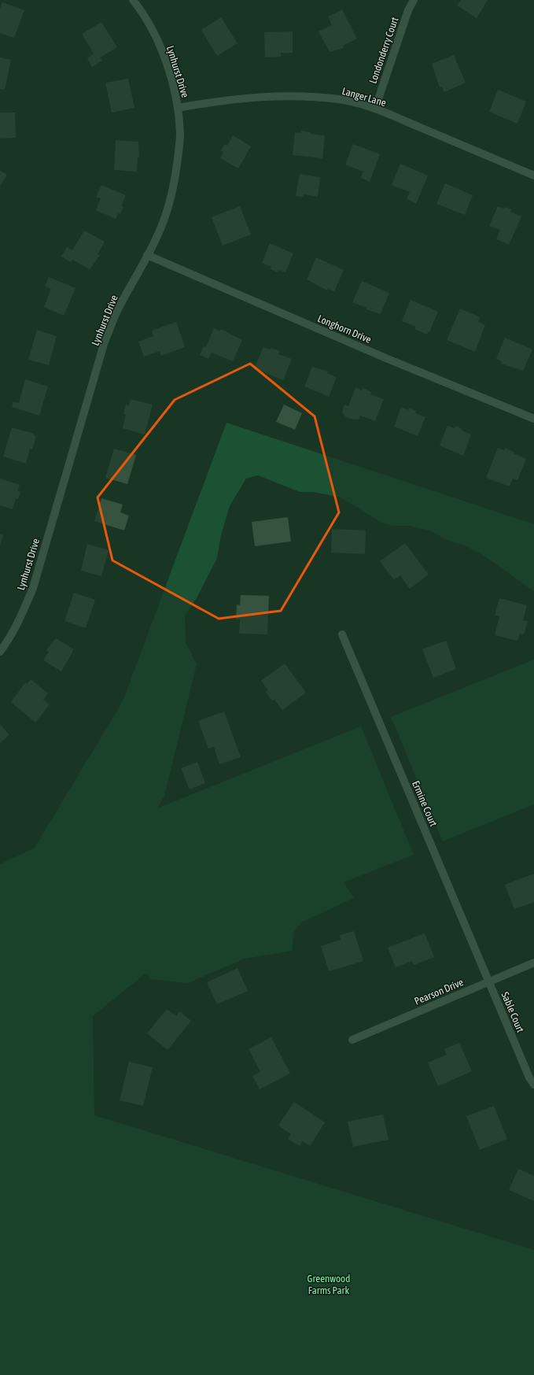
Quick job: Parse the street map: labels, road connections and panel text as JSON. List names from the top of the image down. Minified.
{"streets":{"street":["Londonderry Court","Lynhurst Drive","Langer Lane","Longhorn Drive","Ermine Court","Pearson Drive","Sable Court"]},"crossings":[["Londonderry Court","Langer Lane"],["Lynhurst Drive","Langer Lane"],["Lynhurst Drive","Longhorn Drive"],["Ermine Court","Pearson Drive"],["Ermine Court","Sable Court"],["Pearson Drive","Sable Court"]],"parks":["Greenwood Farms Park"]}
